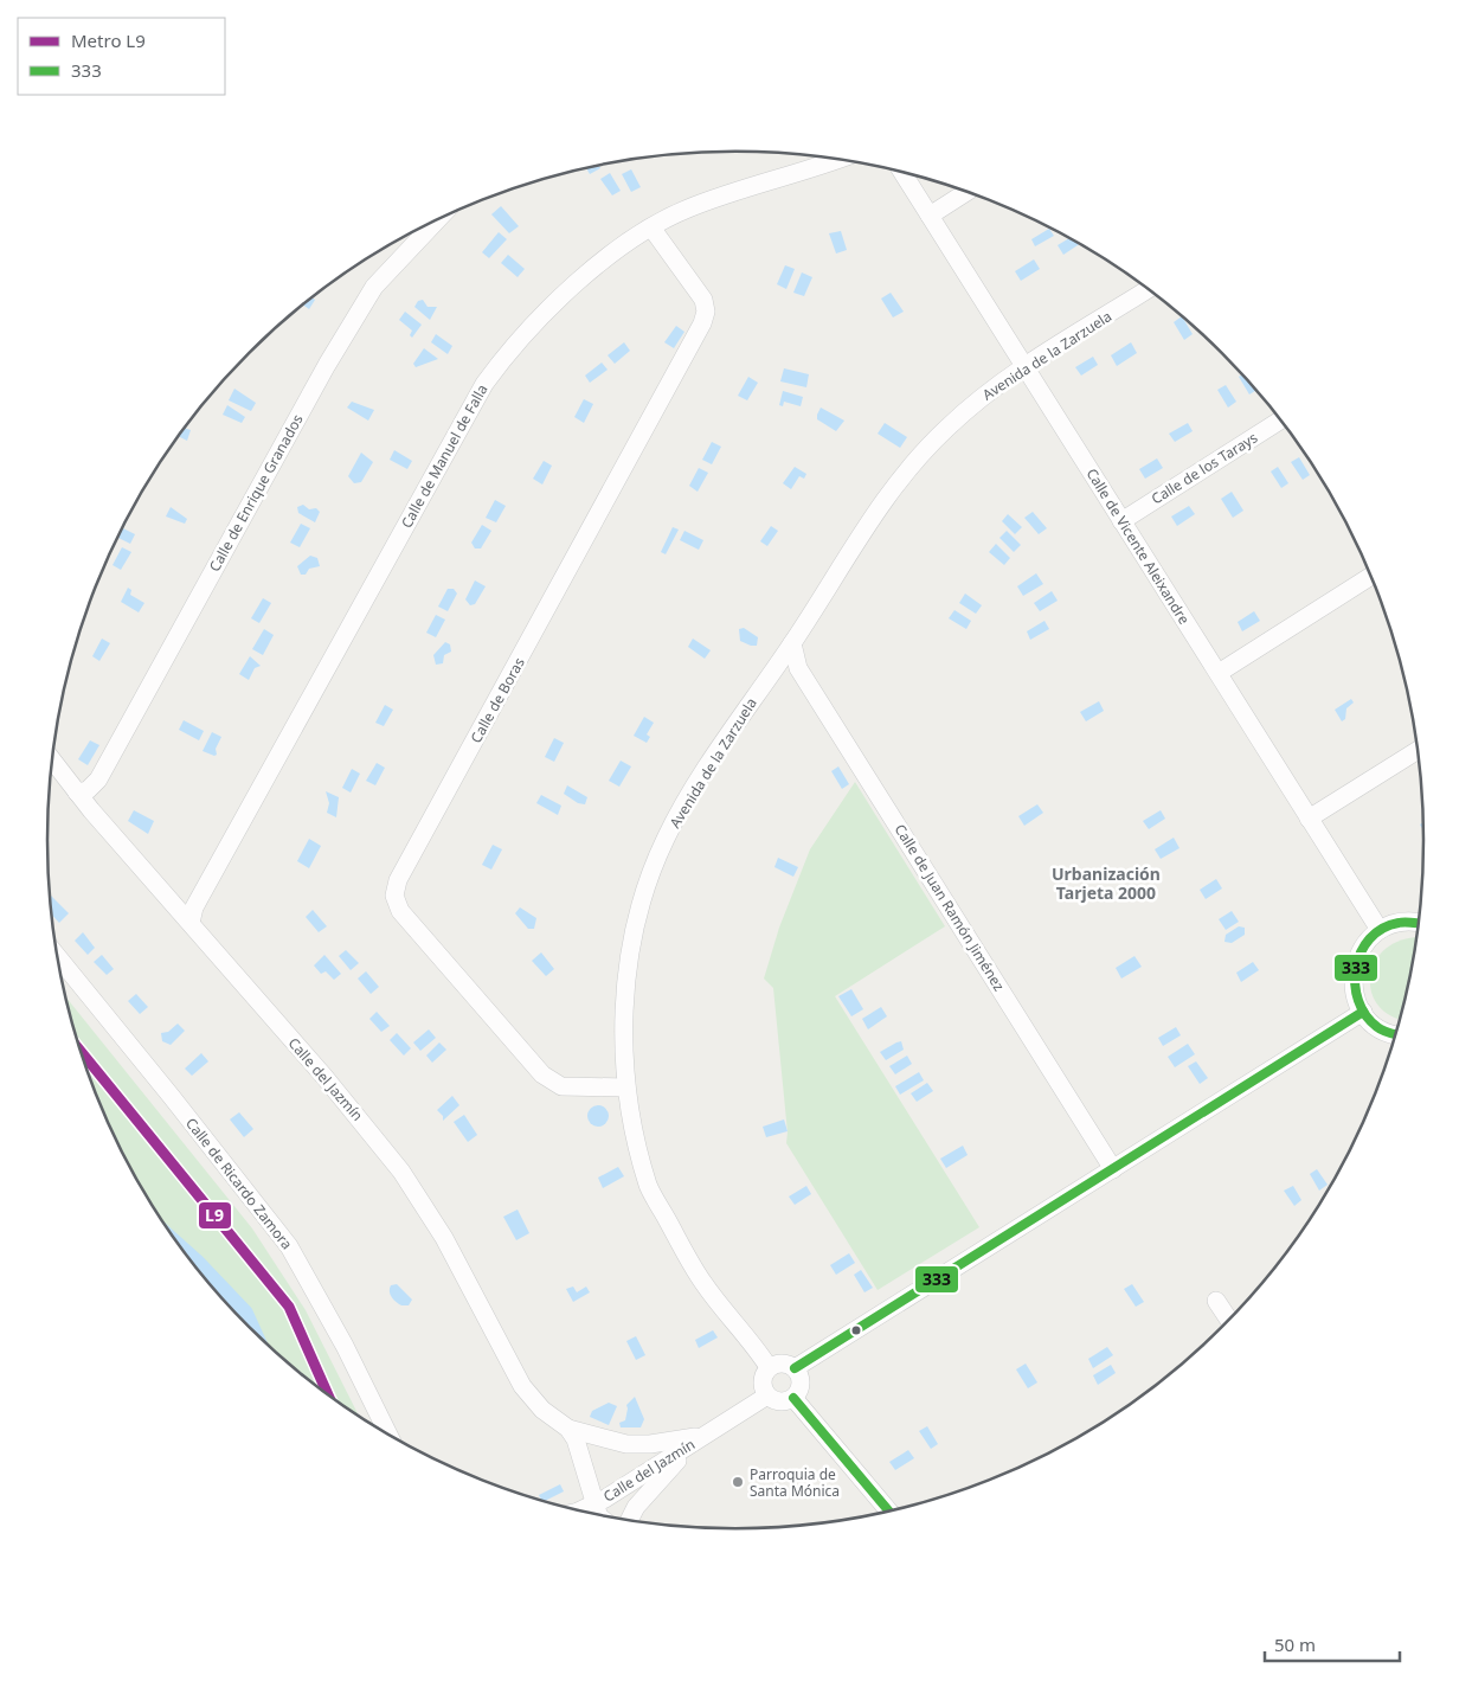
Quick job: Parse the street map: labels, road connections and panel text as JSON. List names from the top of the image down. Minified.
{"streets":{"street":["Avenida de la Zarzuela","Calle de Manuel de Falla","Calle de los Tarays","Calle de Enrique Granados","Calle de Vicente Aleixandre","Calle de Boras","Calle de Juan Ramón Jiménez","Calle del Jazmín","Calle de Ricardo Zamora"]},"crossings":[["Avenida de la Zarzuela","Calle de Vicente Aleixandre"],["Avenida de la Zarzuela","Calle de Boras"],["Avenida de la Zarzuela","Calle de Juan Ramón Jiménez"],["Avenida de la Zarzuela","Calle del Jazmín"],["Calle de Manuel de Falla","Calle de Boras"],["Calle de Manuel de Falla","Calle del Jazmín"],["Calle de los Tarays","Calle de Vicente Aleixandre"],["Calle de Enrique Granados","Calle del Jazmín"]],"districts":["Urbanización Tarjeta 2000"],"places":["Parroquia de Santa Mónica"],"lines":["transit line 333","metro line L9"],"legend":["Metro L9","333"],"scale_bar":"50 m"}
